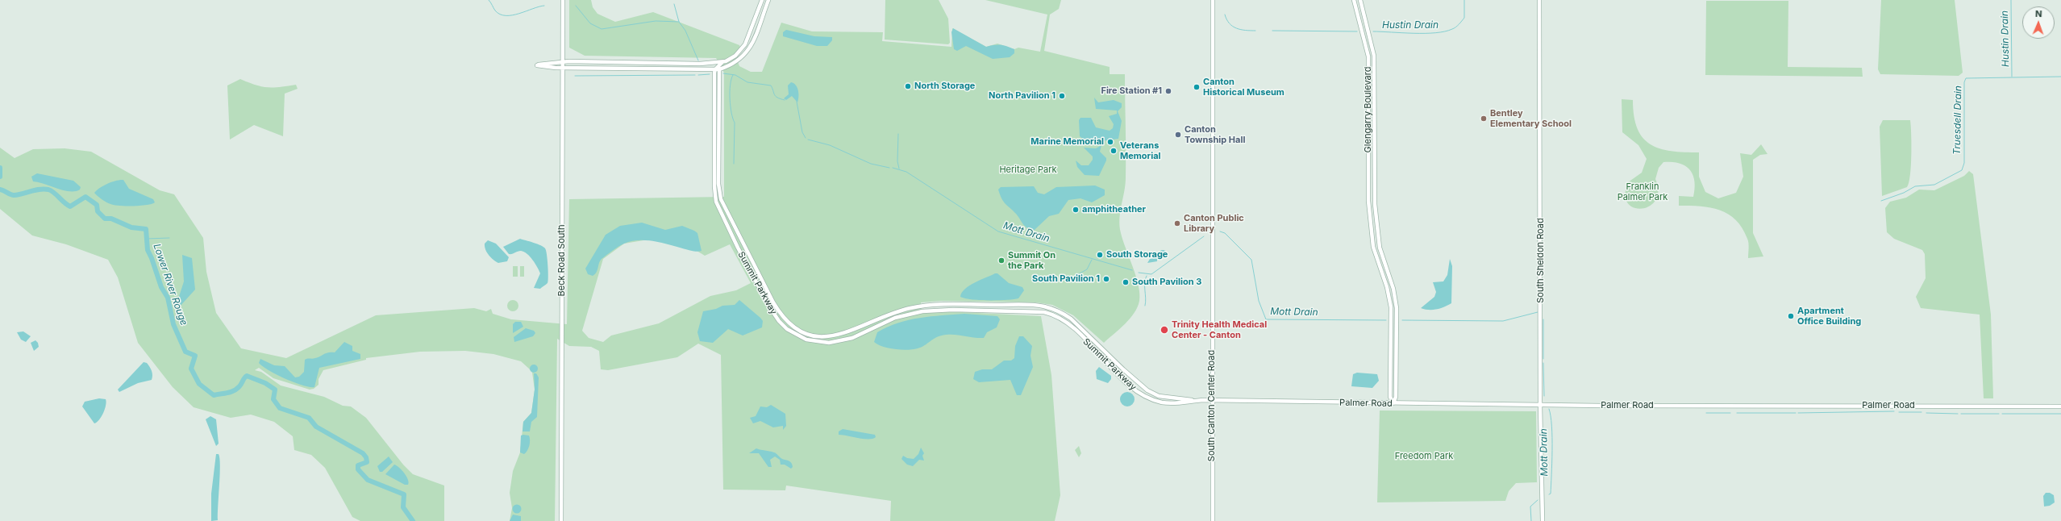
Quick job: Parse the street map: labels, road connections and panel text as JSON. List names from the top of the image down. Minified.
{"streets":{"street":["Glengarry Boulevard","Beck Road South","South Sheldon Road","Summit Parkway","Palmer Road","South Canton Center Road"]},"crossings":[["Glengarry Boulevard","Palmer Road"],["South Sheldon Road","Palmer Road"],["Summit Parkway","Palmer Road"],["Palmer Road","South Canton Center Road"]],"water":["Hustin Drain","Truesdell Drain","Mott Drain","Lower River Rouge"],"parks":["Heritage Park","Franklin Palmer Park","Freedom Park"],"places":["North Storage","Canton Historical Museum","Fire Station #1","North Pavilion 1","Bentley Elementary School","Canton Township Hall","Marine Memorial","Veterans Memorial","amphitheather","Canton Public Library","South Storage","Summit On the Park","South Pavilion 1","South Pavilion 3","Apartment Office Building","Trinity Health Medical Center - Canton"],"north":"top"}
